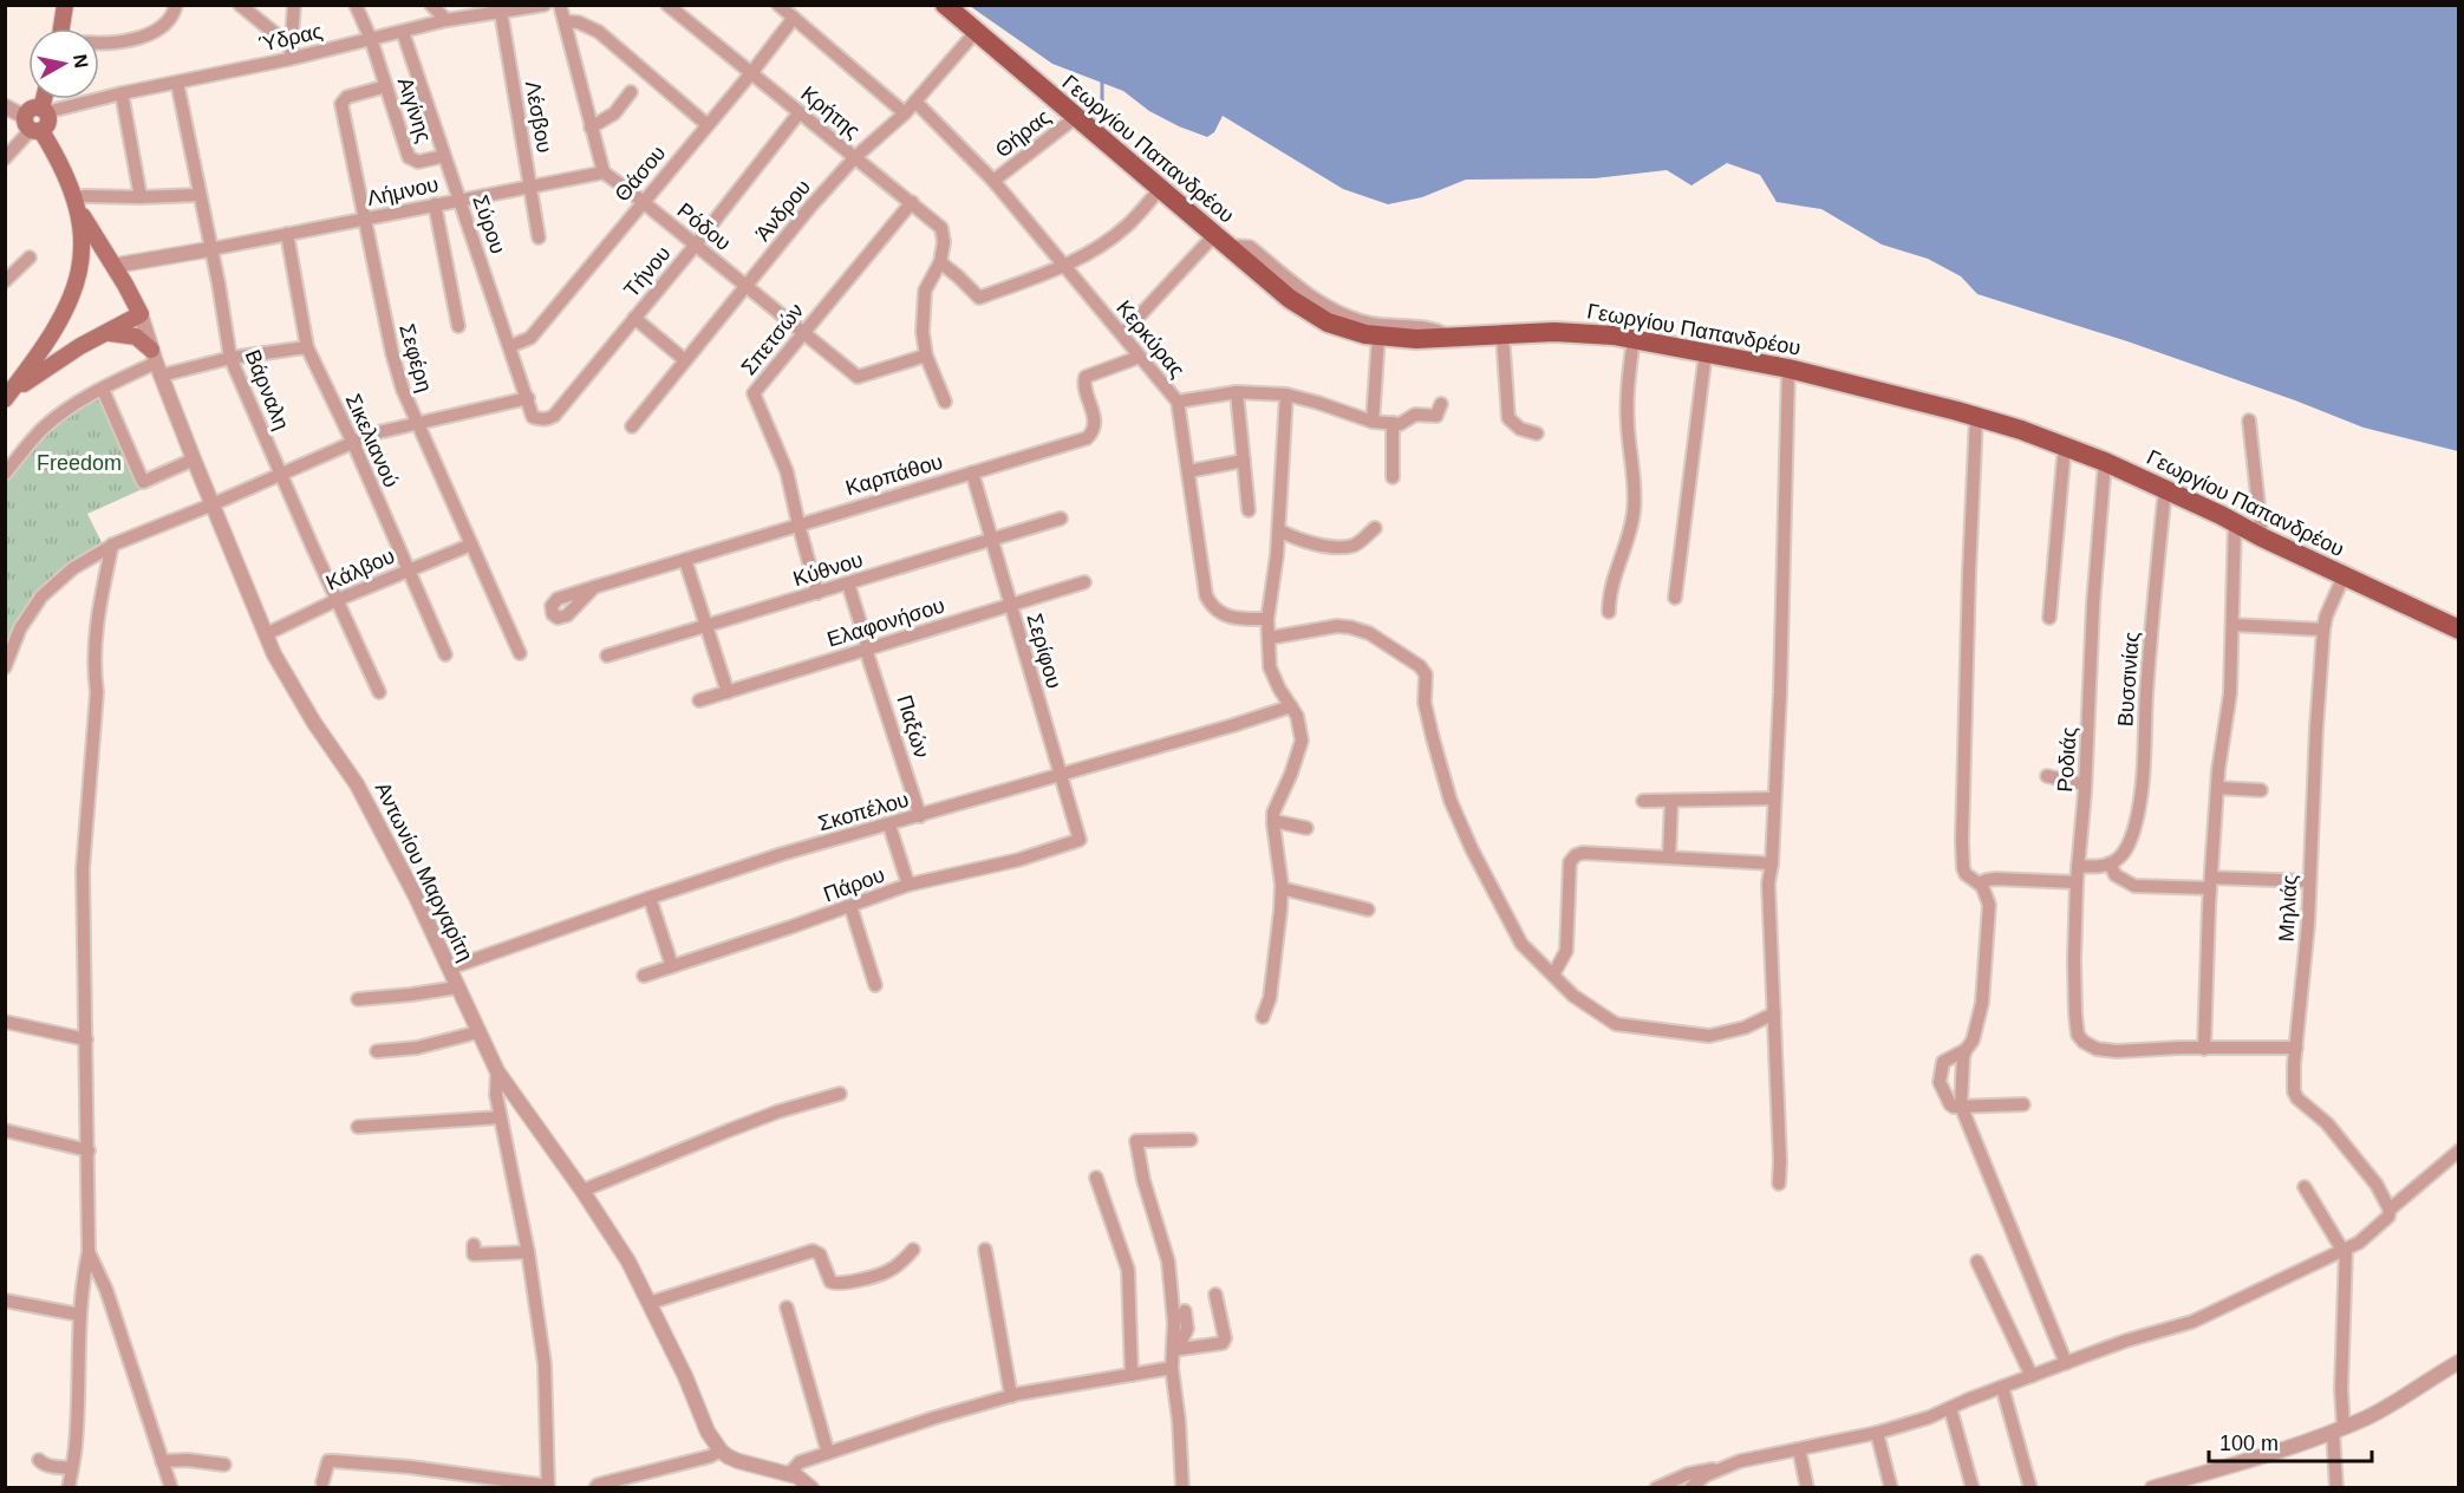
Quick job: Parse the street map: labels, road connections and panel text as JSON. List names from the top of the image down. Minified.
{"streets":{"main road":["Γεωργίου Παπανδρέου","Αντωνίου Μαργαρίτη"],"street":["Ύδρας","Αιγίνης","Κρήτης","Λέσβου","Θήρας","Θάσου","Λήμνου","Άνδρου","Σύρου","Ρόδου","Τήνου","Σπετσών","Κερκύρας","Σεφέρη","Βάρναλη","Σικελιανού","Καρπάθου","Κάλβου","Κύθνου","Ελαφονήσου","Σερίφου","Βυσσινίας","Παξών","Ροδιάς","Σκοπέλου","Πάρου","Μηλιάς"]},"crossings":[["Ύδρας","Αιγίνης"],["Ύδρας","Λέσβου"],["Ύδρας","Σύρου"],["Ύδρας","Βάρναλη"],["Αιγίνης","Σύρου"],["Αιγίνης","Σεφέρη"],["Κρήτης","Θάσου"],["Κρήτης","Άνδρου"],["Κρήτης","Τήνου"],["Κρήτης","Σπετσών"],["Λέσβου","Λήμνου"],["Θήρας","Γεωργίου Παπανδρέου"],["Θήρας","Κερκύρας"],["Γεωργίου Παπανδρέου","Άνδρου"],["Γεωργίου Παπανδρέου","Βυσσινίας"],["Γεωργίου Παπανδρέου","Ροδιάς"],["Γεωργίου Παπανδρέου","Μηλιάς"],["Θάσου","Σύρου"],["Θάσου","Ρόδου"],["Λήμνου","Σύρου"],["Λήμνου","Ρόδου"],["Λήμνου","Σεφέρη"],["Λήμνου","Βάρναλη"],["Λήμνου","Σικελιανού"],["Άνδρου","Ρόδου"],["Άνδρου","Κερκύρας"],["Σύρου","Τήνου"],["Ρόδου","Τήνου"],["Ρόδου","Σπετσών"],["Σπετσών","Καρπάθου"],["Κερκύρας","Καρπάθου"],["Σεφέρη","Κάλβου"],["Βάρναλη","Κάλβου"],["Σικελιανού","Κάλβου"],["Καρπάθου","Σερίφου"],["Κάλβου","Αντωνίου Μαργαρίτη"],["Κύθνου","Σερίφου"],["Κύθνου","Παξών"],["Ελαφονήσου","Σερίφου"],["Ελαφονήσου","Παξών"],["Σερίφου","Σκοπέλου"],["Σερίφου","Πάρου"],["Παξών","Σκοπέλου"],["Σκοπέλου","Αντωνίου Μαργαρίτη"]],"parks":["Freedom"],"scale_bar":"100 m","north":"right"}
